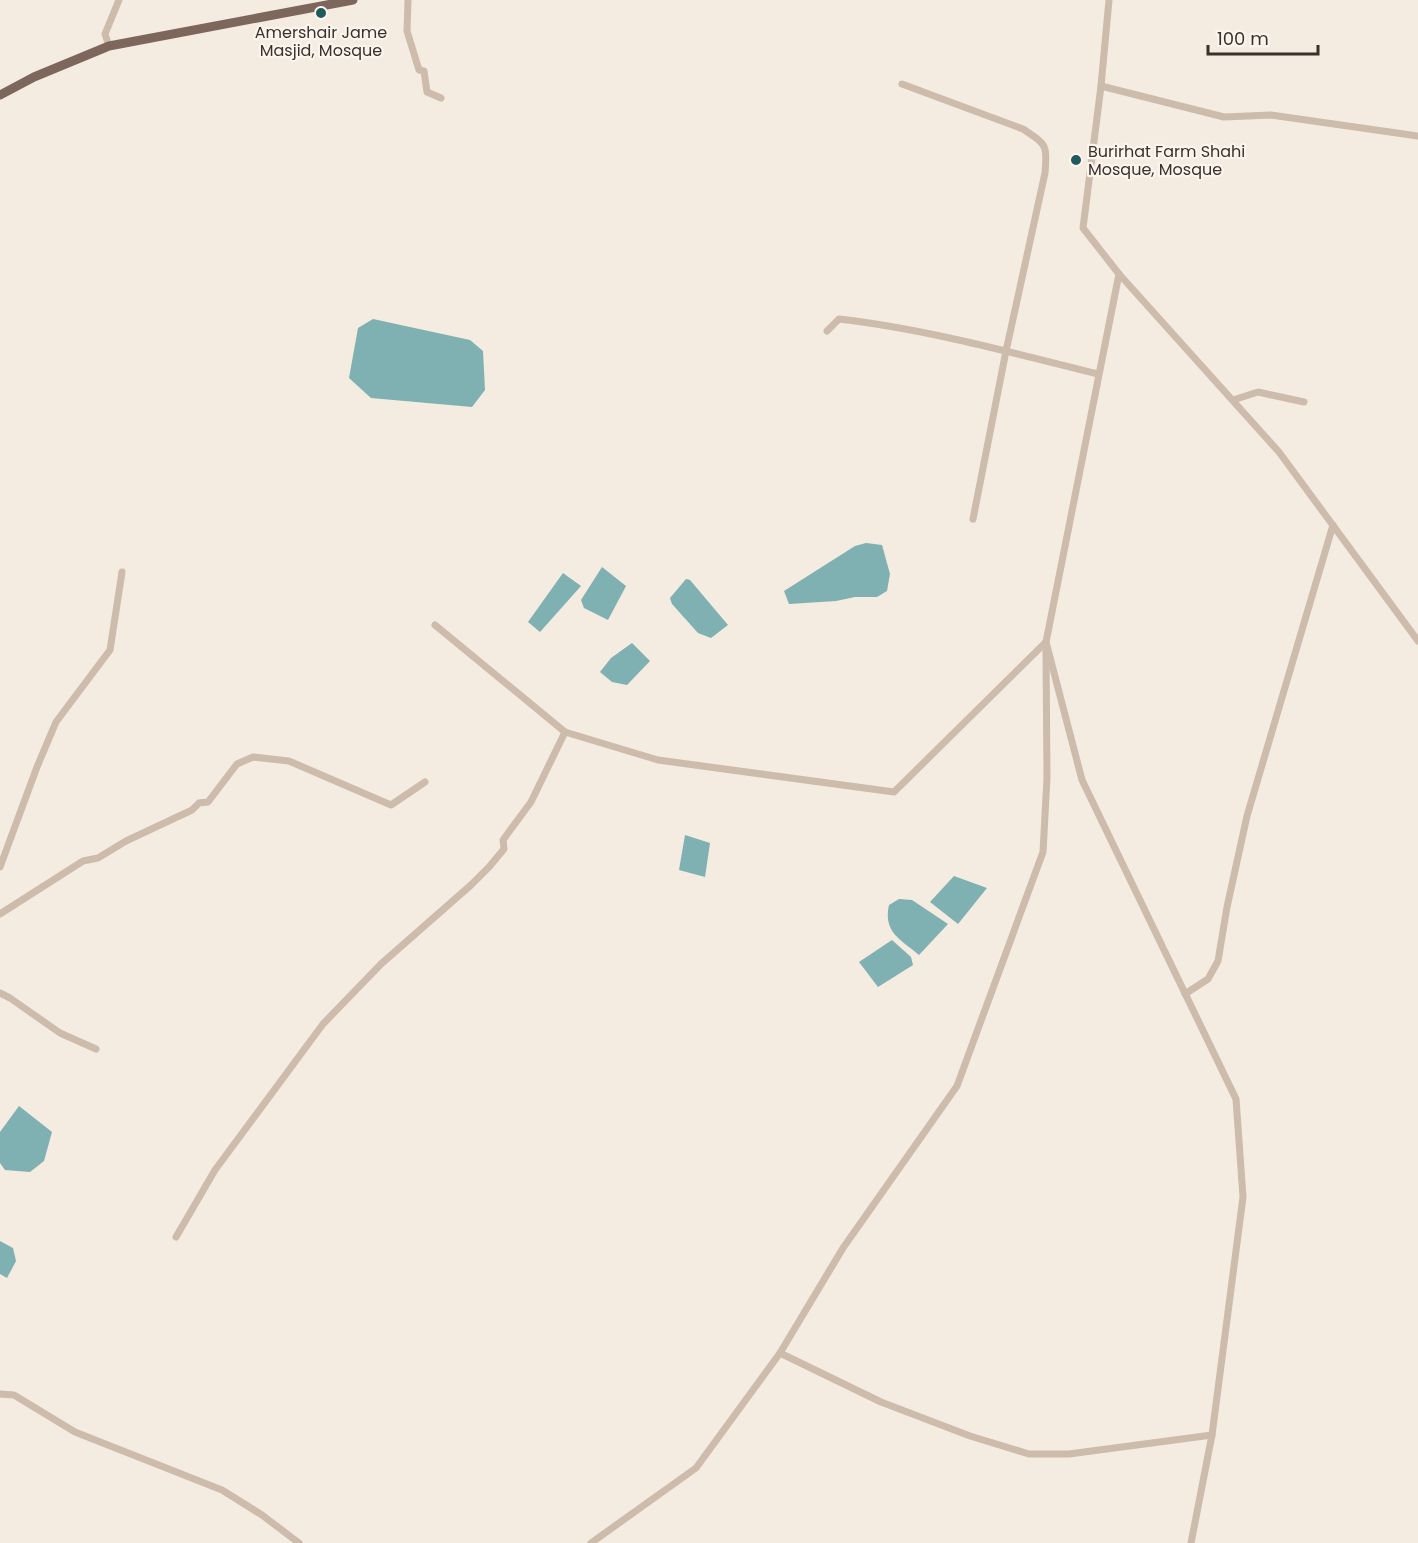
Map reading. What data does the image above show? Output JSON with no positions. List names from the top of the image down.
{
  "places": ["Amershair Jame Masjid, Mosque", "Burirhat Farm Shahi Mosque, Mosque"],
  "scale_bar": "100 m"
}
